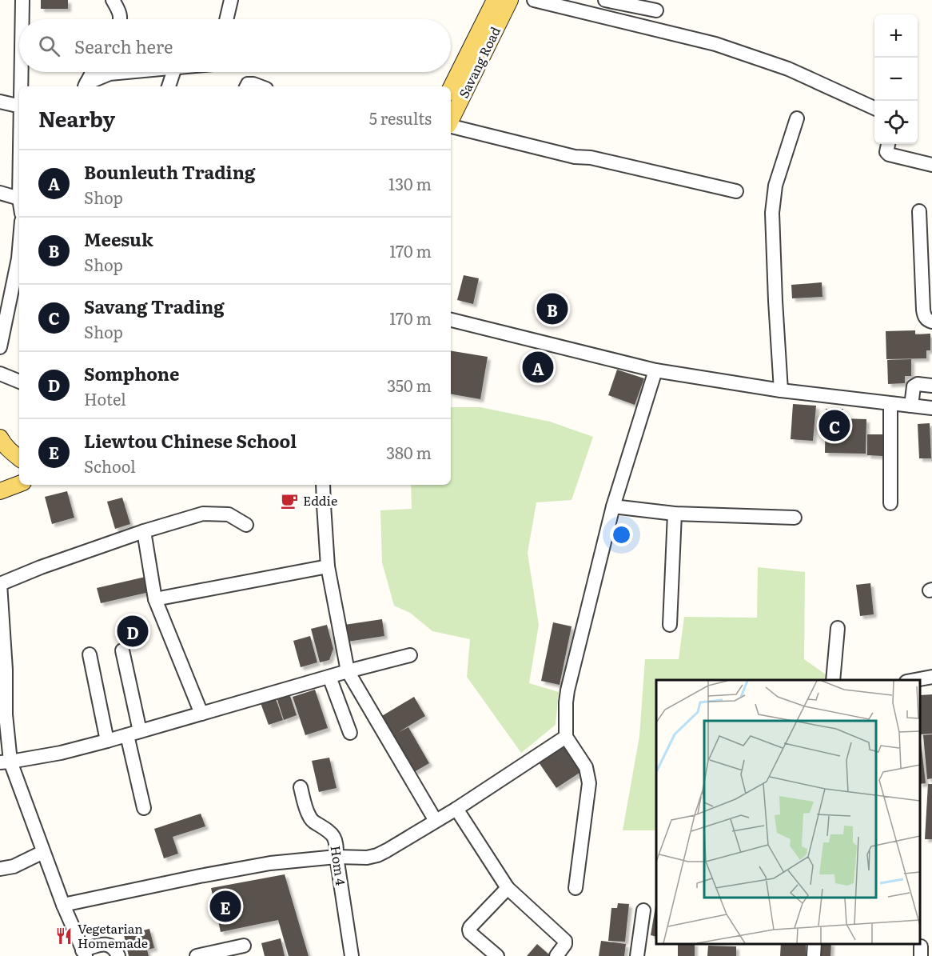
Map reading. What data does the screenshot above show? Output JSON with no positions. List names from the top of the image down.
{
  "streets": {
    "main road": ["Savang Road"],
    "street": ["Hom 4"]
  },
  "places": {
    "cafe": ["Eddie"],
    "restaurant": ["Vegetarian Homemade"]
  },
  "page": {
    "map_buttons": ["+", "−"],
    "search": "Search here",
    "heading": ["Nearby", "5 results"],
    "list": [
      {
        "mark": "A",
        "name": "Bounleuth Trading",
        "note": "Shop",
        "value": "130 m"
      },
      {
        "mark": "B",
        "name": "Meesuk",
        "note": "Shop",
        "value": "170 m"
      },
      {
        "mark": "C",
        "name": "Savang Trading",
        "note": "Shop",
        "value": "170 m"
      },
      {
        "mark": "D",
        "name": "Somphone",
        "note": "Hotel",
        "value": "350 m"
      },
      {
        "mark": "E",
        "name": "Liewtou Chinese School",
        "note": "School",
        "value": "380 m"
      }
    ],
    "pins": [
      "B",
      "A",
      "C",
      "D",
      "E"
    ]
  }
}
